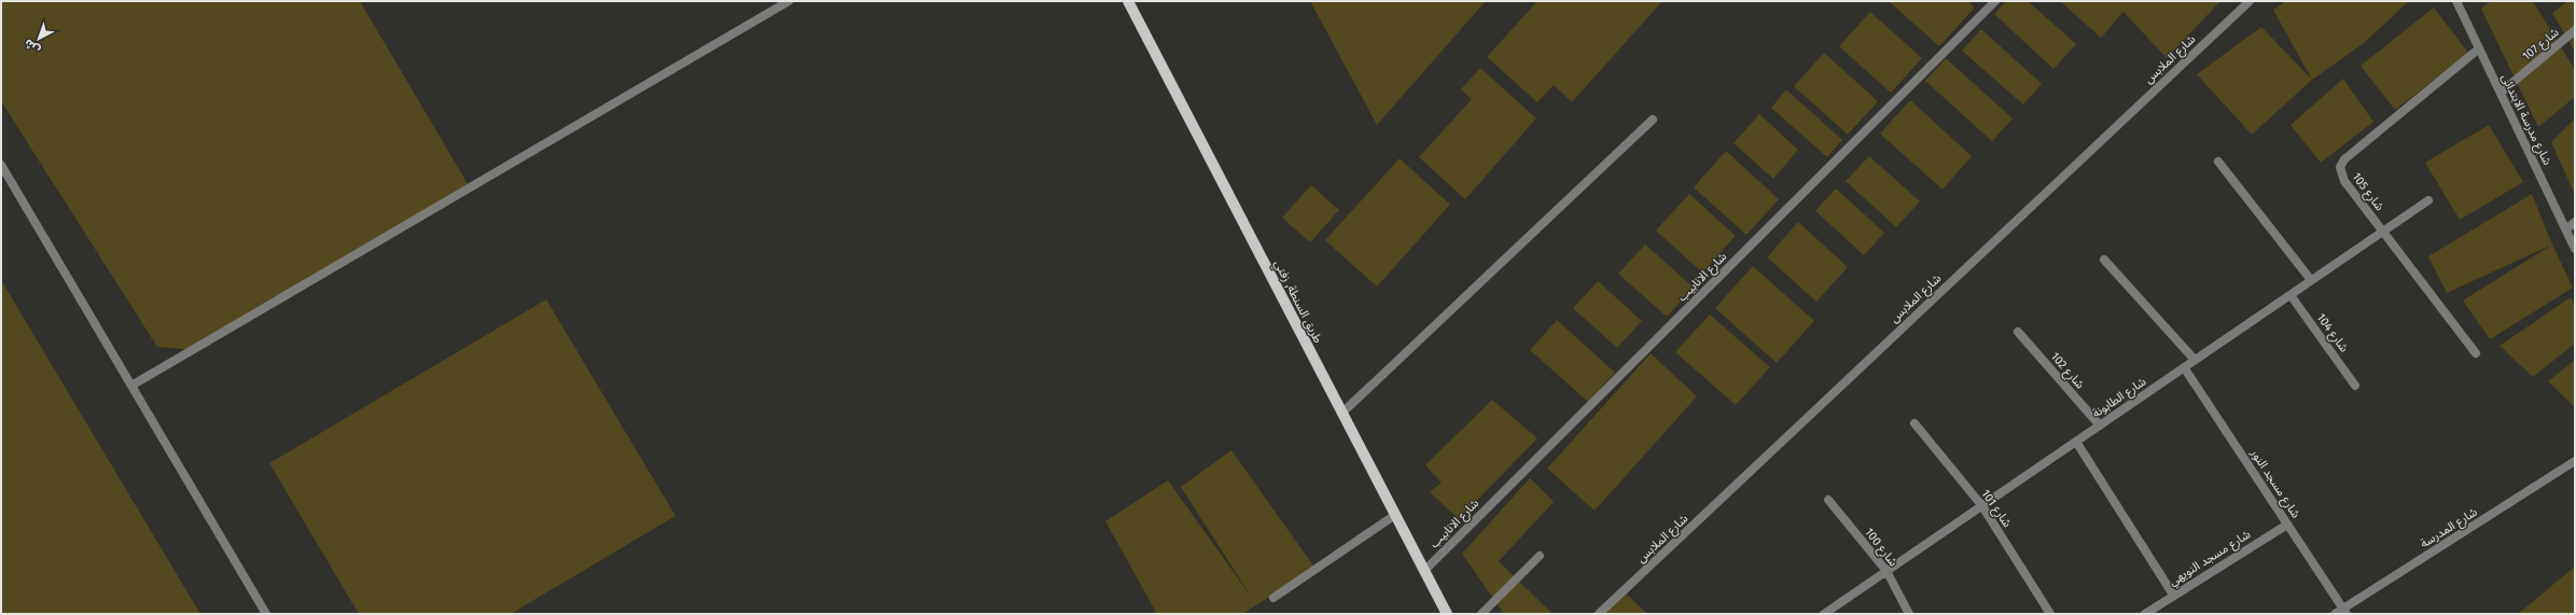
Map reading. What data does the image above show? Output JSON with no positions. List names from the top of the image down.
{
  "streets": {
    "main road": ["طريق السنطة, زفتي"],
    "street": [
      "شارع 107",
      "شارع الملابس",
      "شارع مدرسة الابتدائى",
      "شارع 105",
      "شارع الانابيب",
      "شارع 104",
      "شارع 102",
      "شارع الطابونة",
      "شارع مسجد النور",
      "شارع 101",
      "شارع المدرسة",
      "شارع 100",
      "شارع مسجد النويهي"
    ]
  },
  "crossings": [
    ["شارع 107", "شارع مدرسة الابتدائى"],
    ["شارع مدرسة الابتدائى", "شارع 105"],
    ["شارع 105", "شارع الطابونة"],
    ["شارع الانابيب", "طريق السنطة, زفتي"],
    ["شارع 104", "شارع الطابونة"],
    ["شارع 102", "شارع الطابونة"],
    ["شارع الطابونة", "شارع مسجد النور"],
    ["شارع الطابونة", "شارع 101"],
    ["شارع الطابونة", "شارع 100"],
    ["شارع مسجد النور", "شارع المدرسة"],
    ["شارع مسجد النور", "شارع مسجد النويهي"]
  ],
  "north": "bottom left"
}
